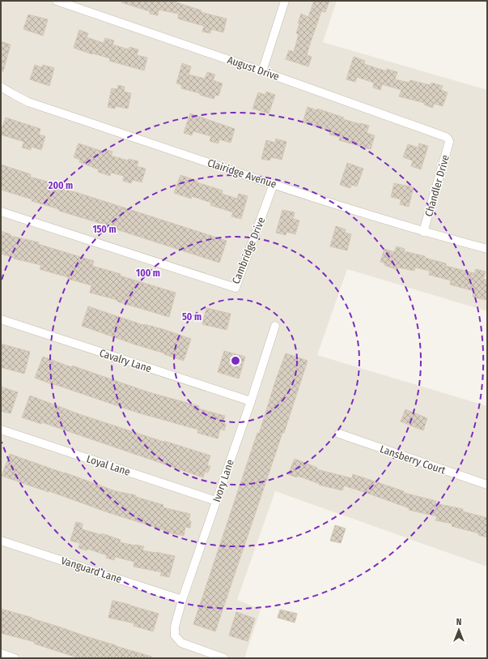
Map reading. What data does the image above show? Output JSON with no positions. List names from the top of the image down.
{
  "streets": {
    "street": [
      "August Drive",
      "Clairidge Avenue",
      "Chandler Drive",
      "Cambridge Drive",
      "Cavalry Lane",
      "Lansberry Court",
      "Loyal Lane",
      "Ivory Lane",
      "Vanguard Lane"
    ]
  },
  "crossings": [
    ["August Drive", "Chandler Drive"],
    ["Clairidge Avenue", "Chandler Drive"],
    ["Clairidge Avenue", "Cambridge Drive"],
    ["Cavalry Lane", "Ivory Lane"],
    ["Loyal Lane", "Ivory Lane"],
    ["Ivory Lane", "Vanguard Lane"]
  ],
  "north": "top",
  "rings": [
    "200 m",
    "150 m",
    "100 m",
    "50 m"
  ]
}
